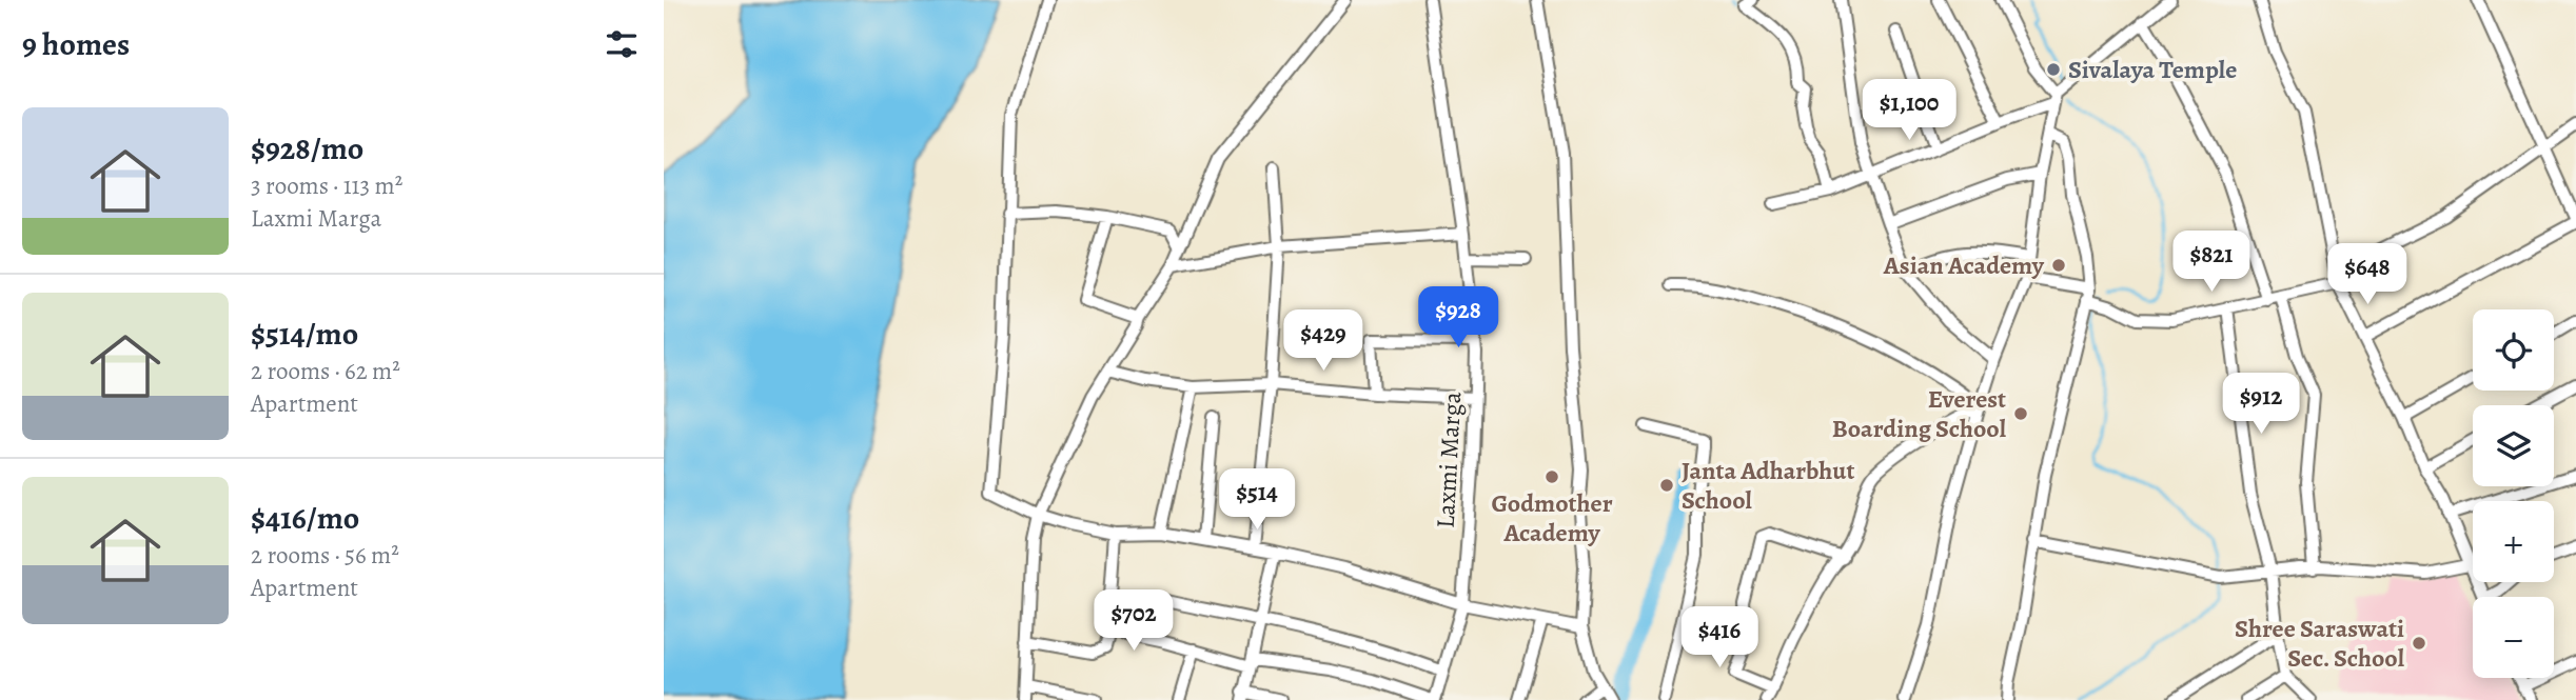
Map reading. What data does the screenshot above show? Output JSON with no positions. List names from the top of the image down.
{
  "streets": {
    "street": ["Laxmi Marga"]
  },
  "places": [
    "Sivalaya Temple",
    "Asian Academy",
    "Everest Boarding School",
    "Godmother Academy",
    "Janta Adharbhut School",
    "Shree Saraswati Sec. School"
  ],
  "page": {
    "heading": "9 homes",
    "price": [
      "$1,100",
      "$821",
      "$648",
      "$928",
      "$429",
      "$912",
      "$514",
      "$702",
      "$416"
    ],
    "list": [
      {
        "name": "$928/mo",
        "note": "3 rooms · 113 m² · Laxmi Marga"
      },
      {
        "name": "$514/mo",
        "note": "2 rooms · 62 m² · Apartment"
      },
      {
        "name": "$416/mo",
        "note": "2 rooms · 56 m² · Apartment"
      }
    ],
    "map_buttons": ["+", "−"]
  }
}
